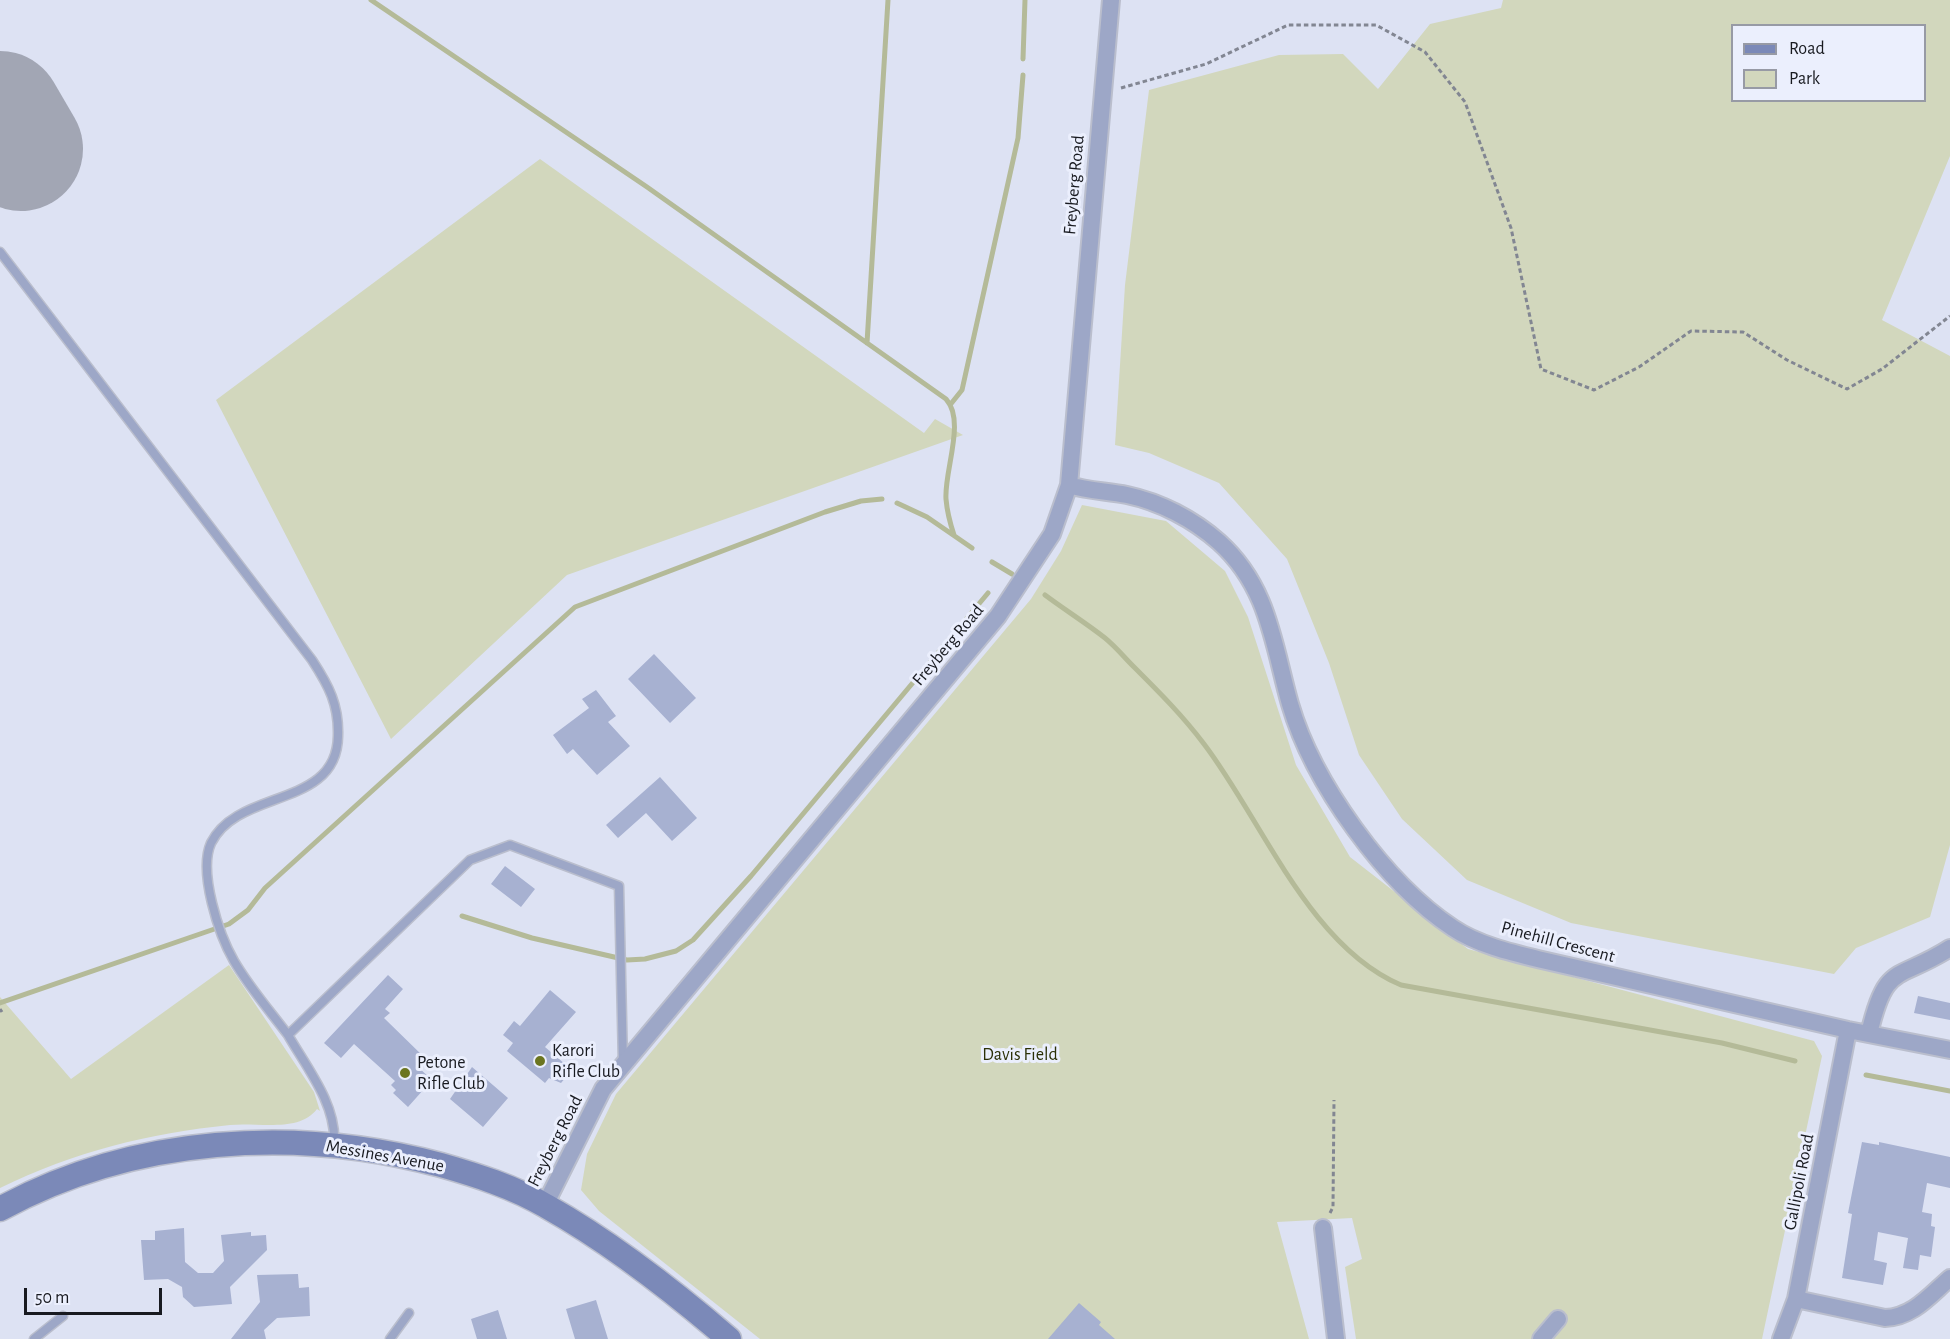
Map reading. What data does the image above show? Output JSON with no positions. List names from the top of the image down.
{
  "streets": {
    "street": [
      "Freyberg Road",
      "Pinehill Crescent",
      "Messines Avenue",
      "Gallipoli Road"
    ]
  },
  "crossings": [
    ["Freyberg Road", "Pinehill Crescent"],
    ["Freyberg Road", "Messines Avenue"],
    ["Pinehill Crescent", "Gallipoli Road"]
  ],
  "parks": ["Davis Field"],
  "places": ["Karori Rifle Club", "Petone Rifle Club"],
  "legend": ["Road", "Park"],
  "scale_bar": "50 m"
}
